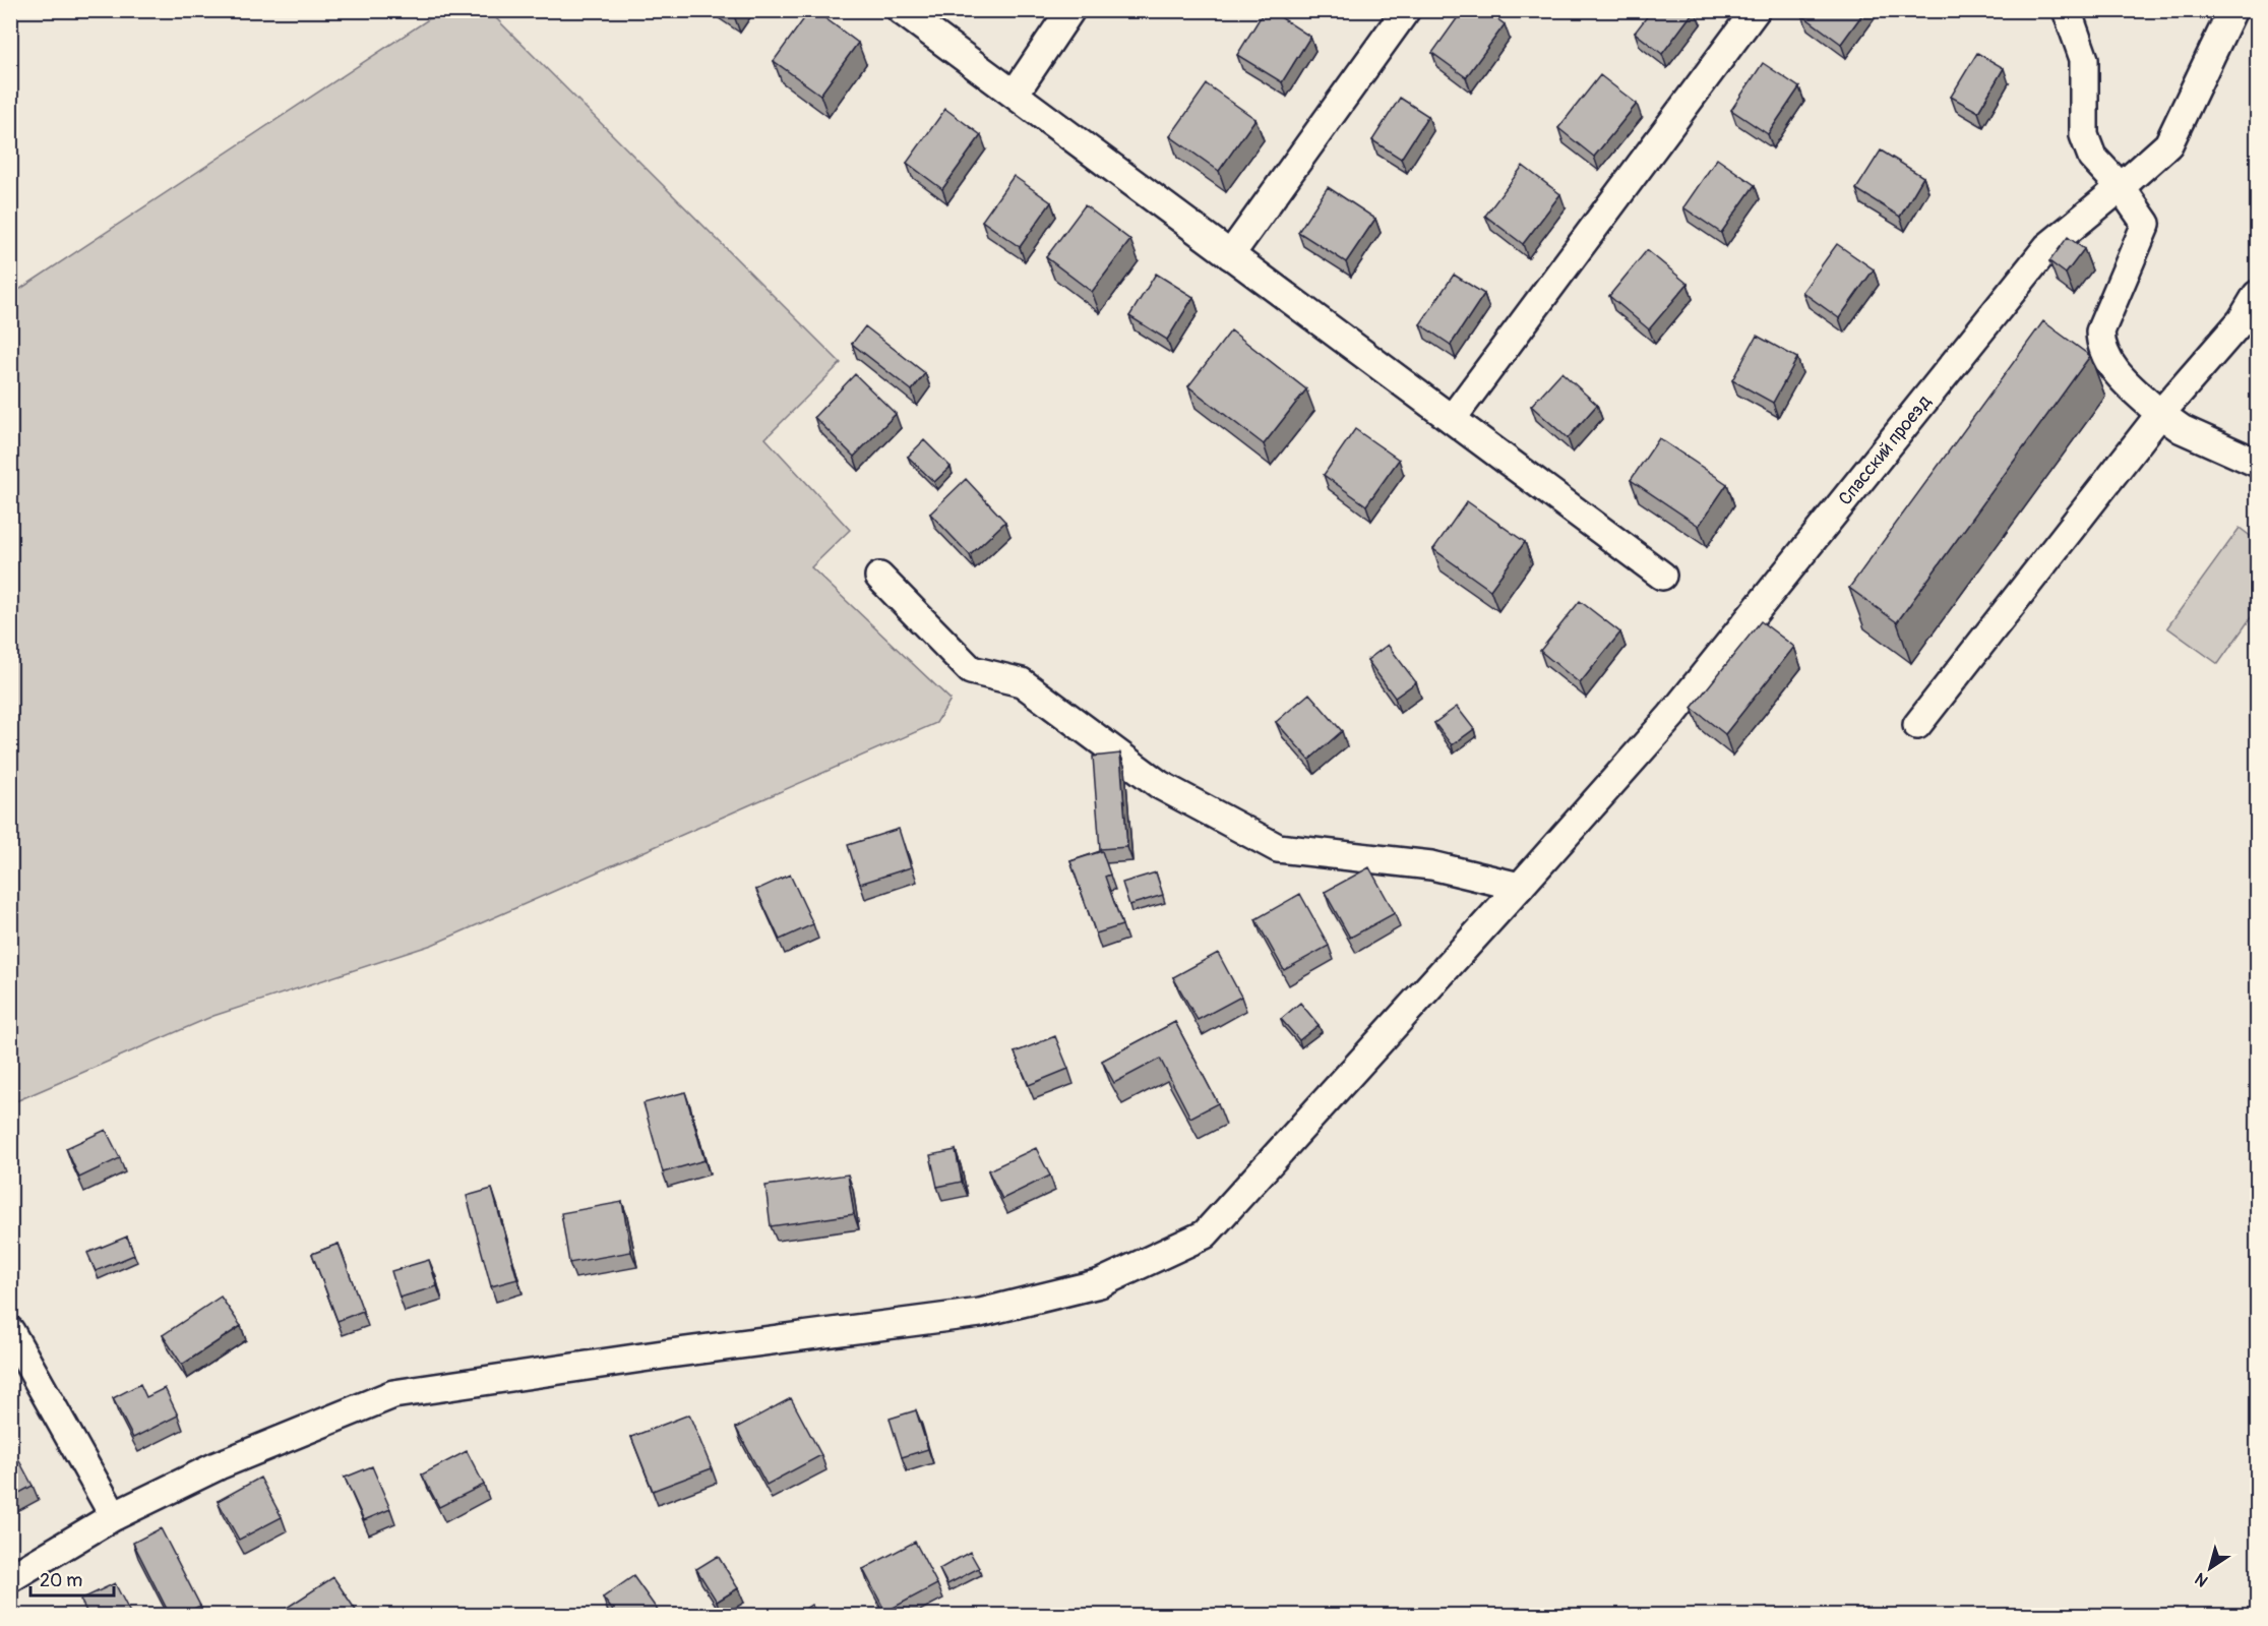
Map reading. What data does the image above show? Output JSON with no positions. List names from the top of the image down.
{
  "streets": {
    "street": ["Спасский проезд"]
  },
  "scale_bar": "20 m",
  "north": "bottom left"
}
